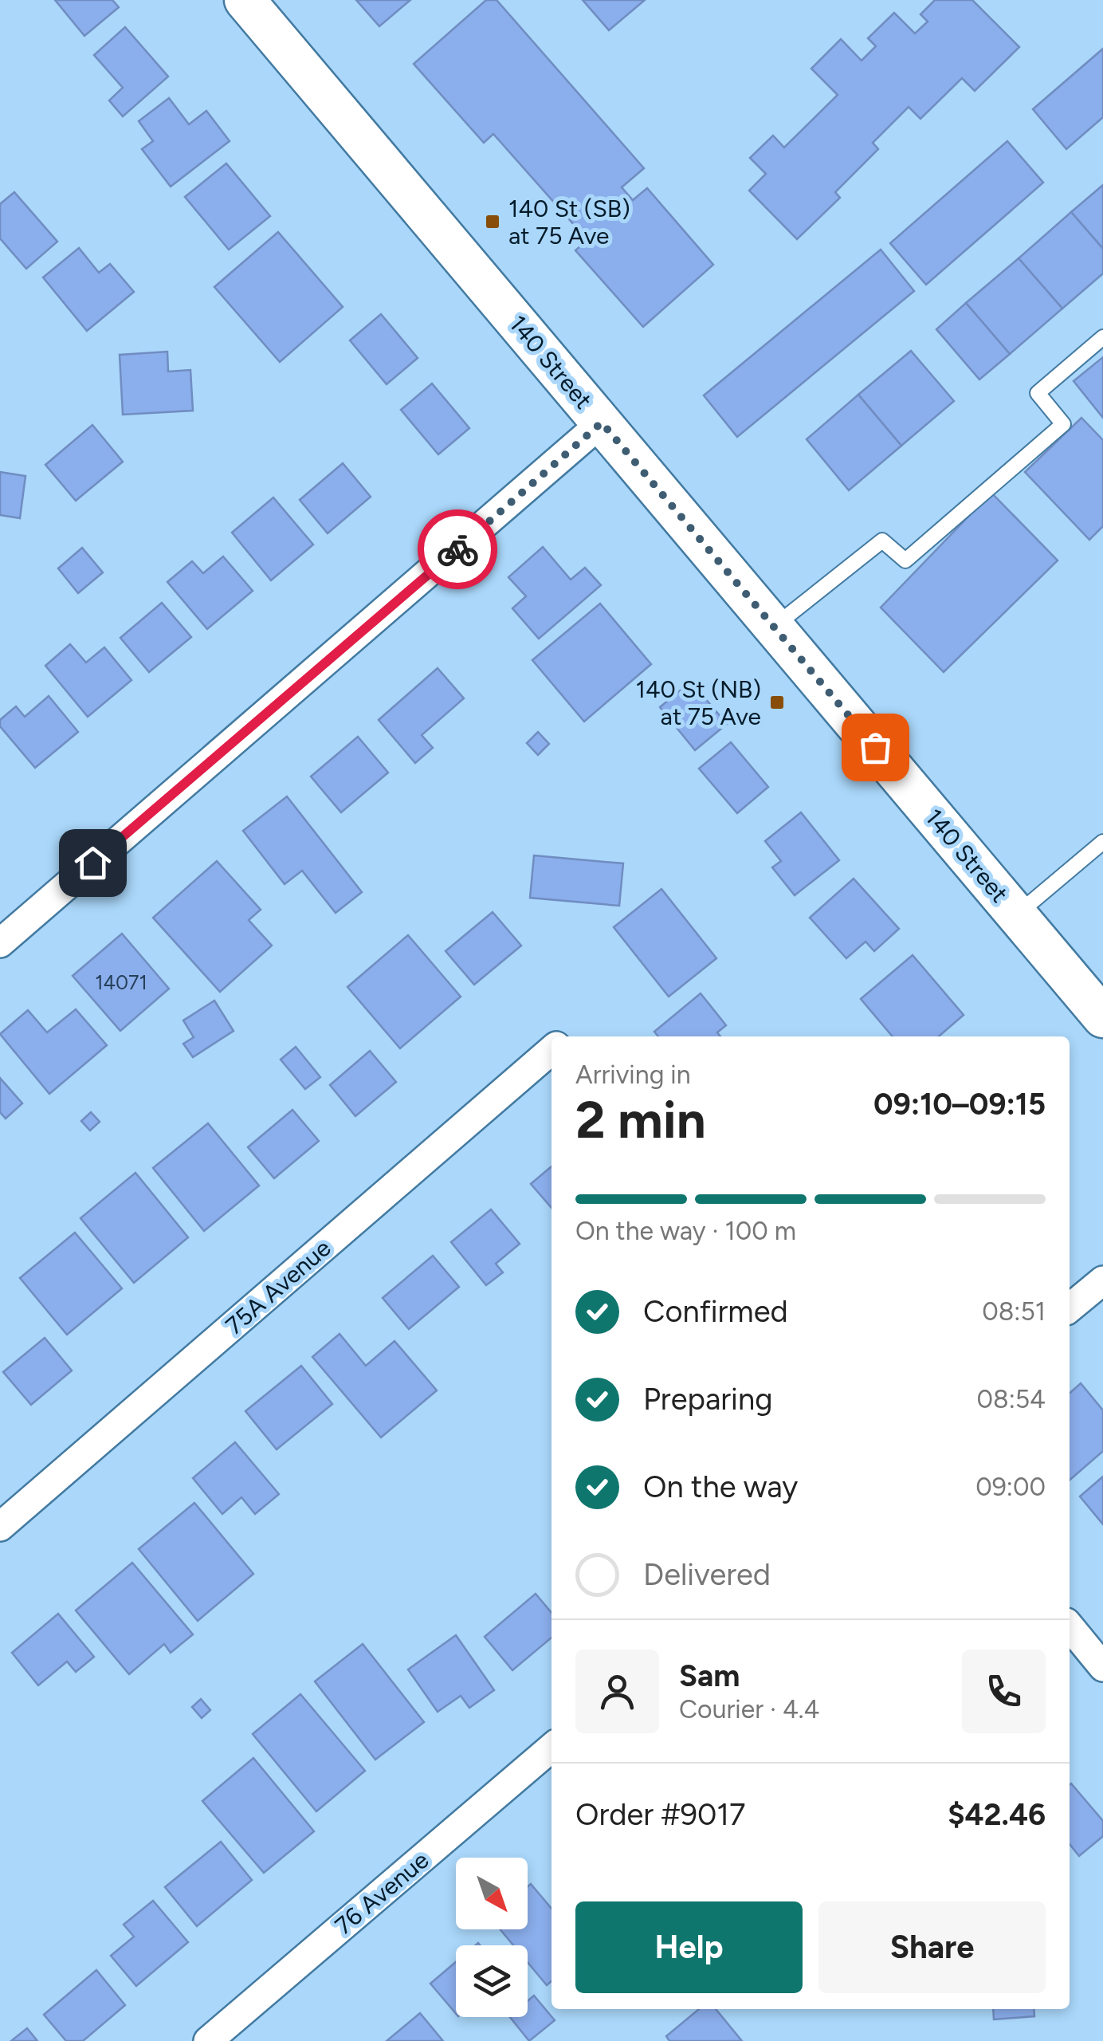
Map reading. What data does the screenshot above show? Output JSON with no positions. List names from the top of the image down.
{
  "streets": {
    "main road": ["140 Street"],
    "street": ["75A Avenue", "76 Avenue"]
  },
  "places": {
    "transit": ["140 St (SB) at 75 Ave", "140 St (NB) at 75 Ave"]
  },
  "house_numbers": ["14071"],
  "north": "bottom right",
  "page": {
    "heading": ["2 min", "Arriving in", "09:10–09:15"],
    "panel": [
      "Sam",
      "Courier · 4.4",
      "Order #9017",
      "$42.46"
    ],
    "bar": "On the way · 100 m",
    "list": [
      ["Confirmed", "08:51"],
      ["Preparing", "08:54"],
      ["On the way", "09:00"],
      "Delivered"
    ],
    "buttons": ["Help", "Share"]
  }
}
